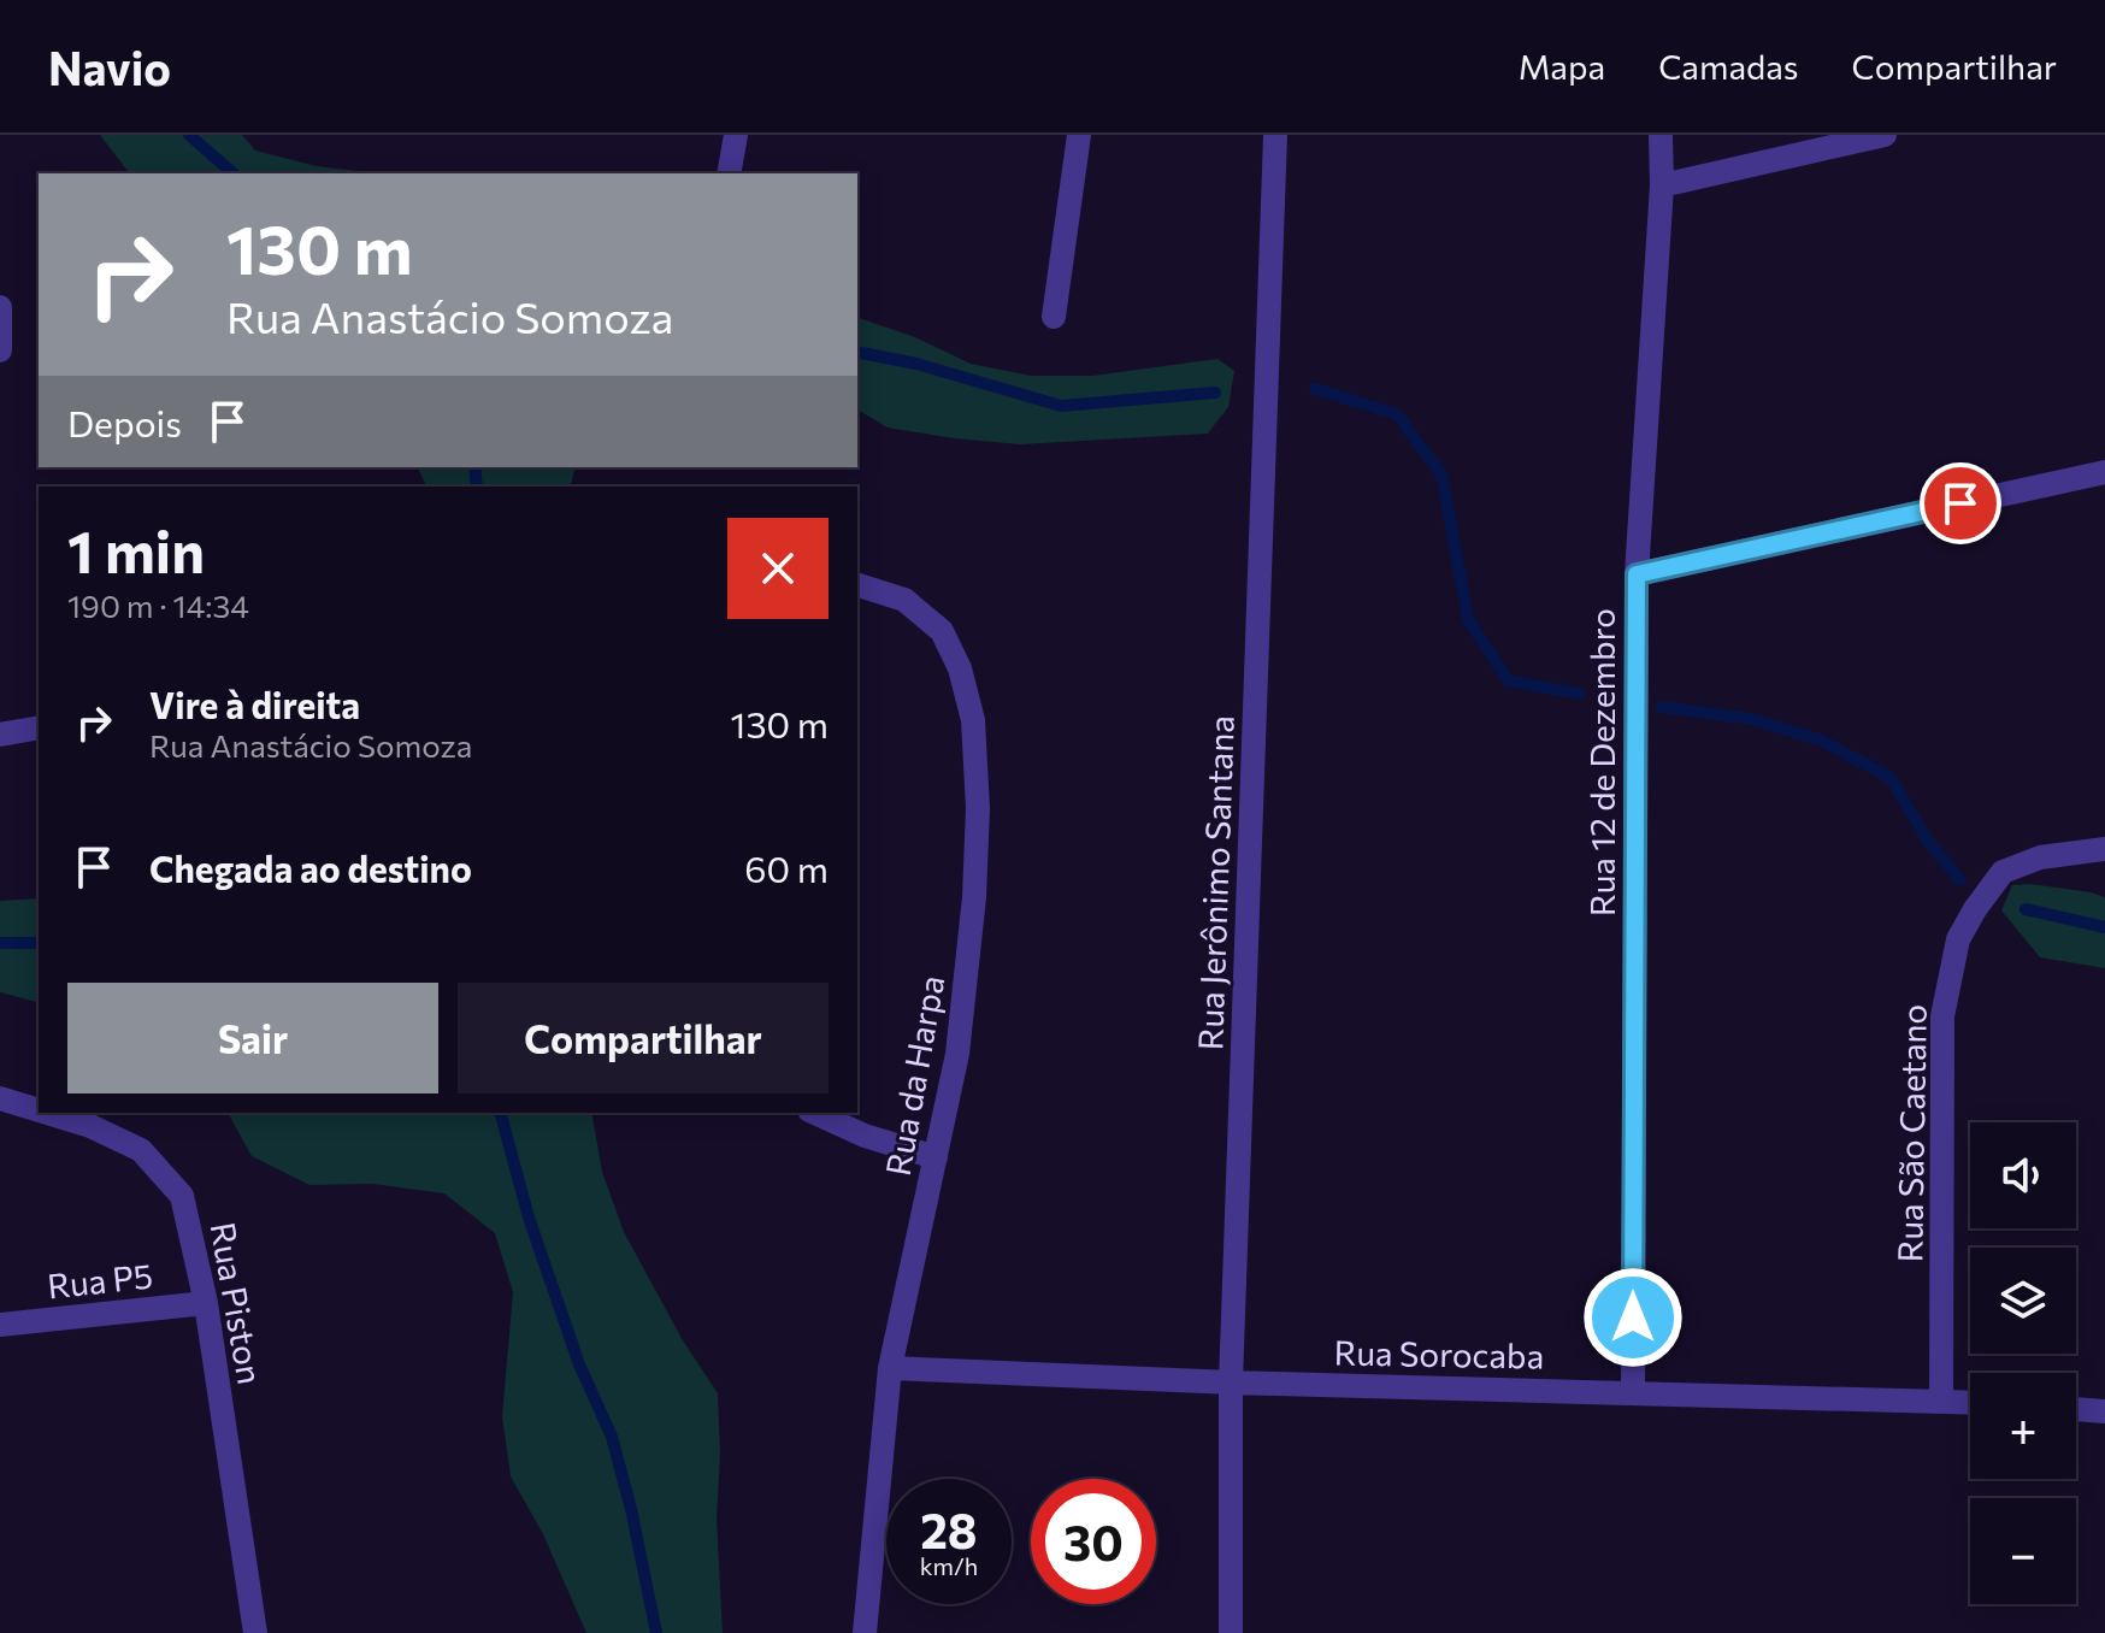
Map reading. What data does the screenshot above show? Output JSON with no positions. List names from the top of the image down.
{
  "streets": {
    "street": [
      "Rua 12 de Dezembro",
      "Rua Jerônimo Santana",
      "Rua da Harpa",
      "Rua São Caetano",
      "Rua P5",
      "Rua Piston",
      "Rua Sorocaba"
    ]
  },
  "crossings": [
    ["Rua 12 de Dezembro", "Rua Sorocaba"],
    ["Rua Jerônimo Santana", "Rua Sorocaba"],
    ["Rua da Harpa", "Rua Sorocaba"],
    ["Rua São Caetano", "Rua Sorocaba"],
    ["Rua P5", "Rua Piston"]
  ],
  "page": {
    "header": "Navio",
    "nav": ["Mapa", "Camadas", "Compartilhar"],
    "turn": ["130 m", "Rua Anastácio Somoza"],
    "then": "Depois",
    "heading": ["1 min", "190 m · 14:34"],
    "list": [
      {
        "name": "Vire à direita",
        "note": "Rua Anastácio Somoza",
        "value": "130 m"
      },
      {
        "name": "Chegada ao destino",
        "value": "60 m"
      }
    ],
    "buttons": ["Sair", "Compartilhar"],
    "map_buttons": ["+", "−"],
    "speed": "28 km/h",
    "limit": "30"
  }
}
